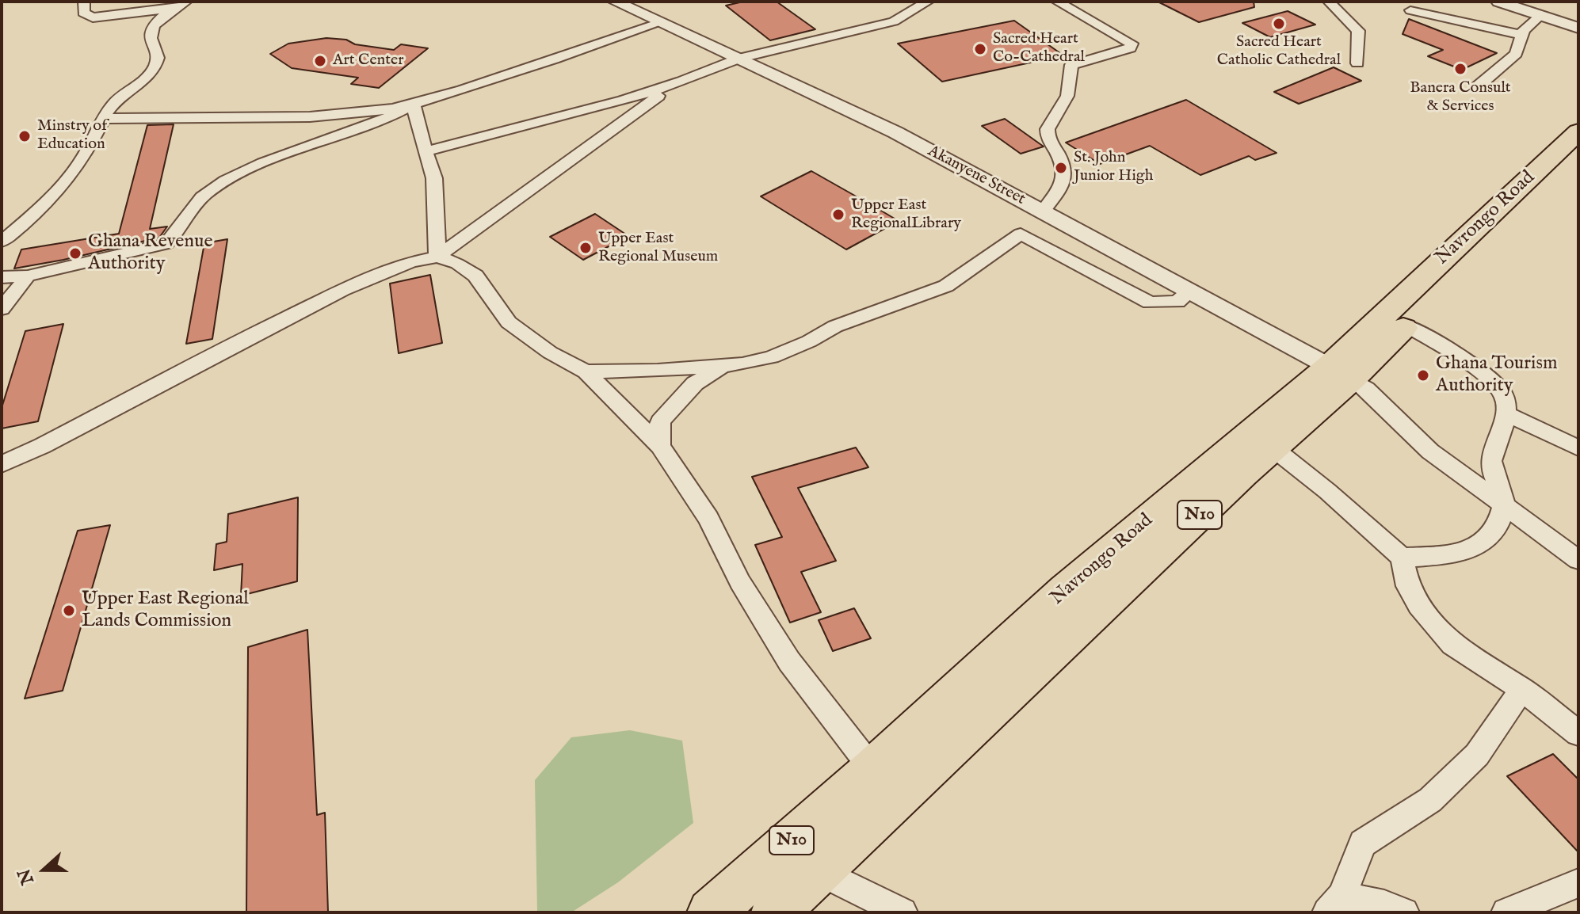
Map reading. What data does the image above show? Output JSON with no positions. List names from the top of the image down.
{
  "streets": {
    "highway": ["Navrongo Road", "N10"],
    "street": ["Akanyene Street"]
  },
  "crossings": [
    ["Akanyene Street", "Navrongo Road"]
  ],
  "places": [
    "Sacred Heart Catholic Cathedral",
    "Sacred Heart Co-Cathedral",
    "Art Center",
    "Banera Consult & Services",
    "Minstry of Education",
    "St. John Junior High",
    "Upper East RegionalLibrary",
    "Upper East Regional Museum",
    "Ghana Revenue Authority",
    "Ghana Tourism Authority",
    "Upper East Regional Lands Commission"
  ],
  "north": "left"
}
